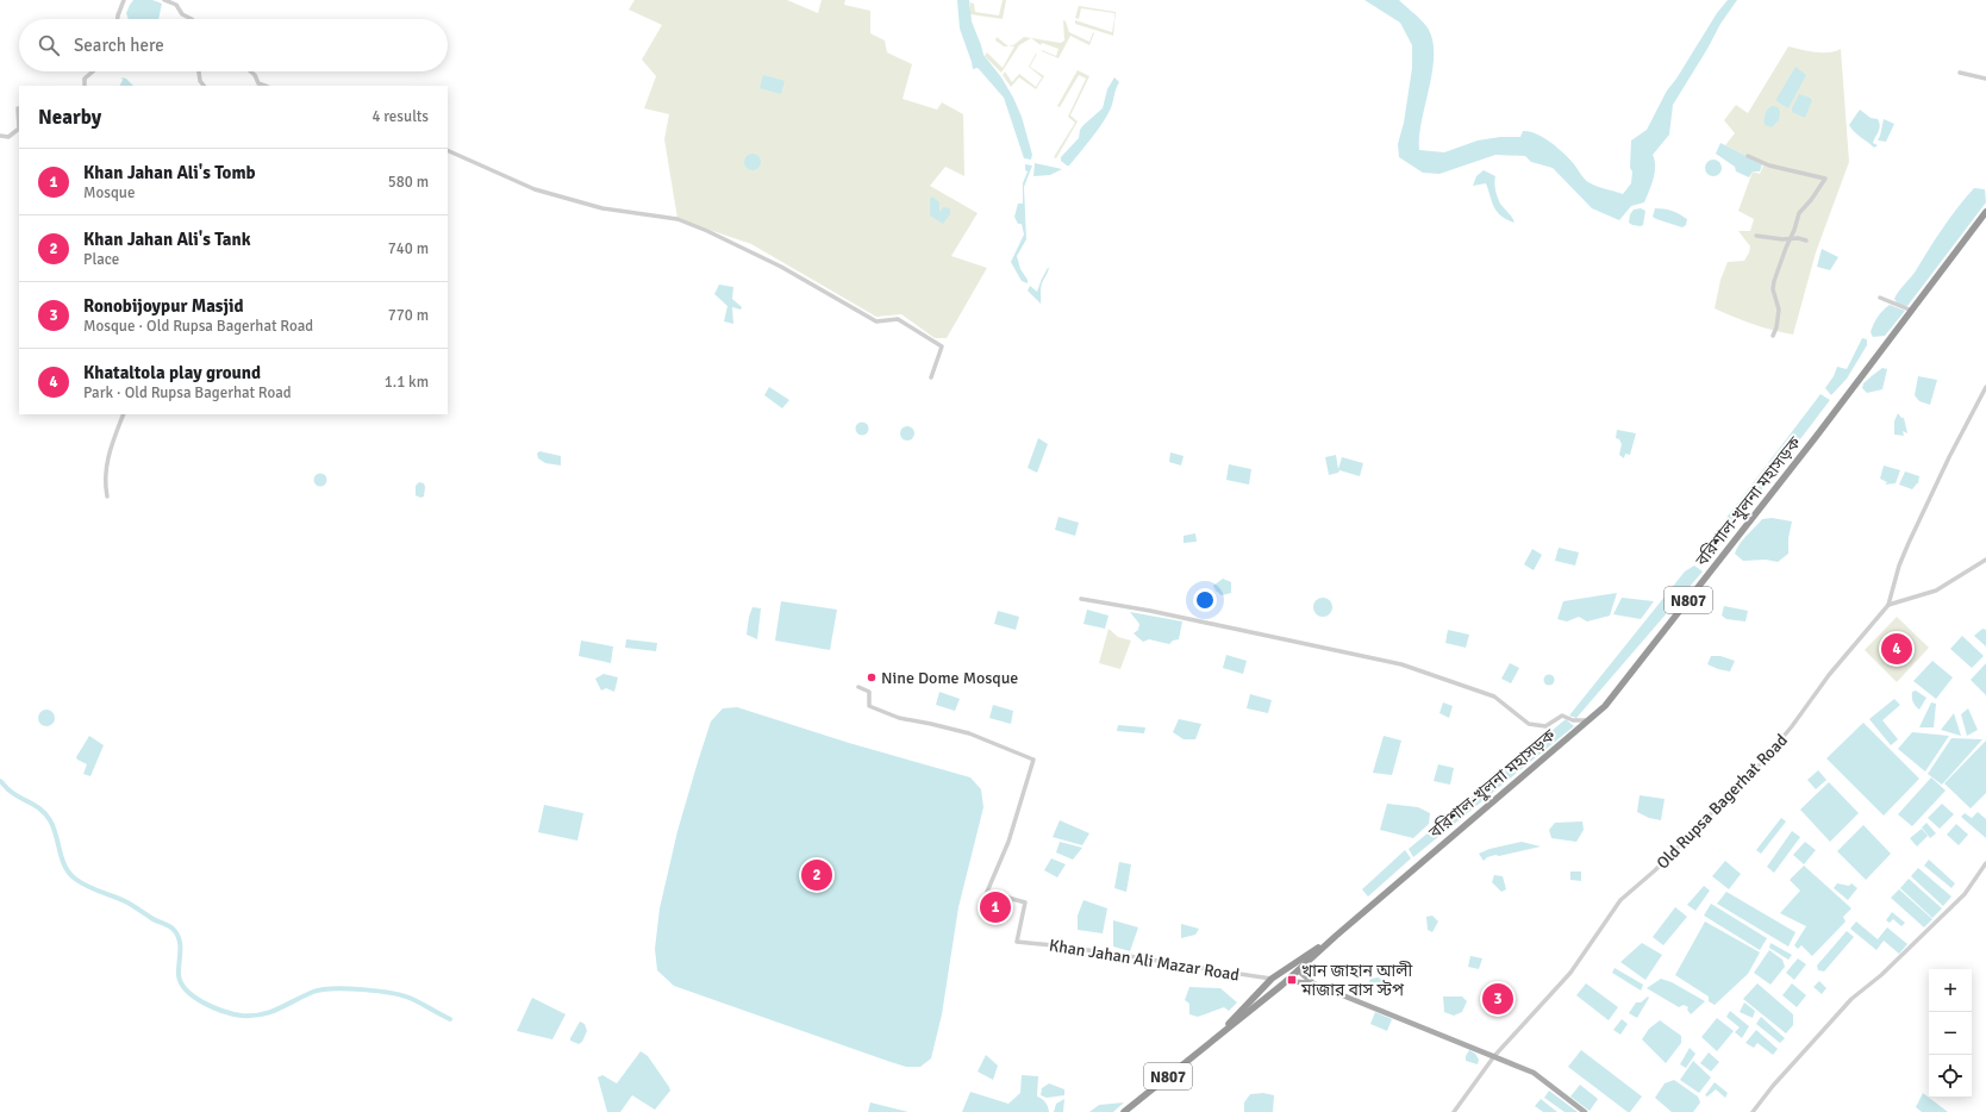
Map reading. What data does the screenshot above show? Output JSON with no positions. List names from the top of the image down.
{
  "streets": {
    "highway": ["বরিশাল-খুলনা মহাসড়ক", "N807"],
    "street": ["Old Rupsa Bagerhat Road", "Khan Jahan Ali Mazar Road"]
  },
  "crossings": [
    ["বরিশাল-খুলনা মহাসড়ক", "N807"],
    ["বরিশাল-খুলনা মহাসড়ক", "Khan Jahan Ali Mazar Road"]
  ],
  "places": {
    "other": ["Nine Dome Mosque"],
    "transit": ["খান জাহান আলী মাজার বাস স্টপ"]
  },
  "page": {
    "search": "Search here",
    "heading": ["Nearby", "4 results"],
    "list": [
      {
        "mark": "1",
        "name": "Khan Jahan Ali's Tomb",
        "note": "Mosque",
        "value": "580 m"
      },
      {
        "mark": "2",
        "name": "Khan Jahan Ali's Tank",
        "note": "Place",
        "value": "740 m"
      },
      {
        "mark": "3",
        "name": "Ronobijoypur Masjid",
        "note": "Mosque · Old Rupsa Bagerhat Road",
        "value": "770 m"
      },
      {
        "mark": "4",
        "name": "Khataltola play ground",
        "note": "Park · Old Rupsa Bagerhat Road",
        "value": "1.1 km"
      }
    ],
    "pins": [
      "4",
      "2",
      "1",
      "3"
    ],
    "map_buttons": ["+", "−"]
  }
}
